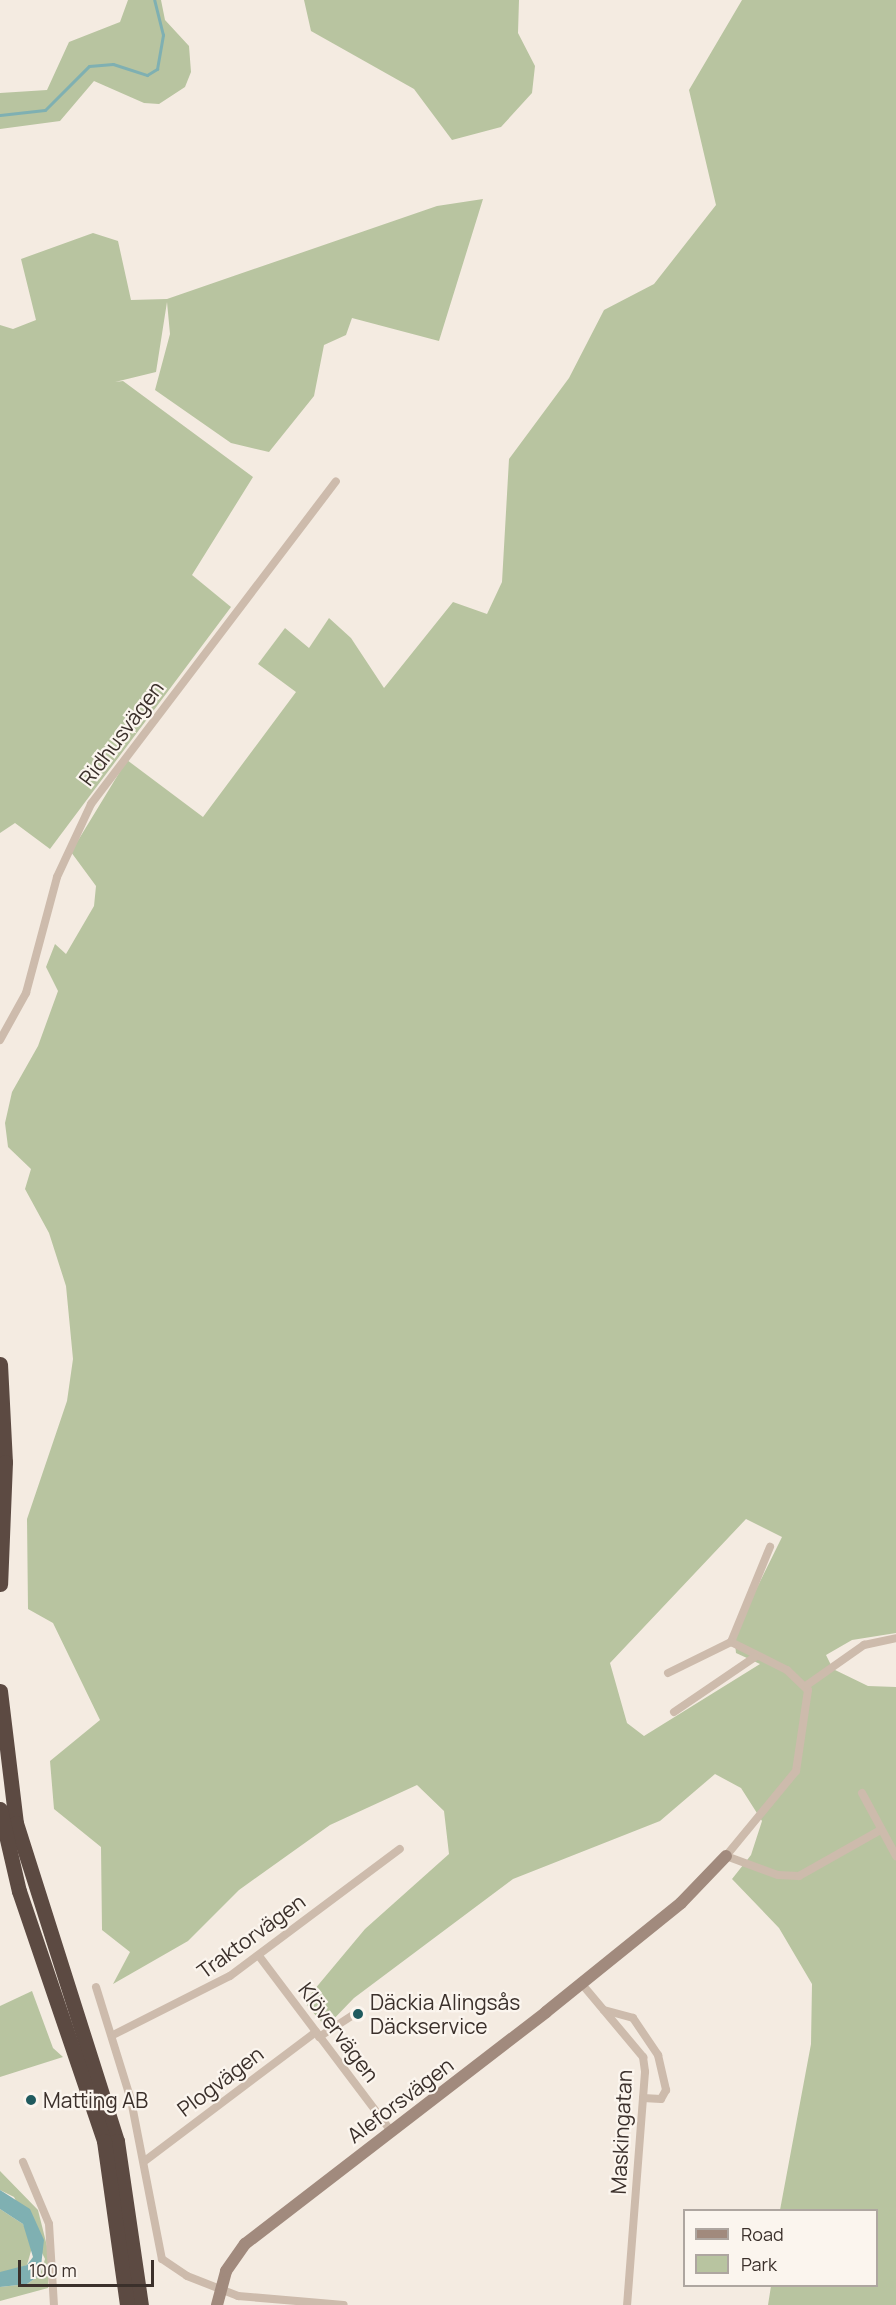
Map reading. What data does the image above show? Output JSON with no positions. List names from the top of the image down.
{
  "streets": {
    "street": [
      "Ridhusvägen",
      "Traktorvägen",
      "Klövervägen",
      "Plogvägen",
      "Aleforsvägen",
      "Maskingatan"
    ]
  },
  "crossings": [
    ["Traktorvägen", "Klövervägen"],
    ["Klövervägen", "Plogvägen"],
    ["Klövervägen", "Aleforsvägen"],
    ["Aleforsvägen", "Maskingatan"]
  ],
  "places": ["Däckia Alingsås Däckservice", "Matting AB"],
  "legend": ["Road", "Park"],
  "scale_bar": "100 m"
}
